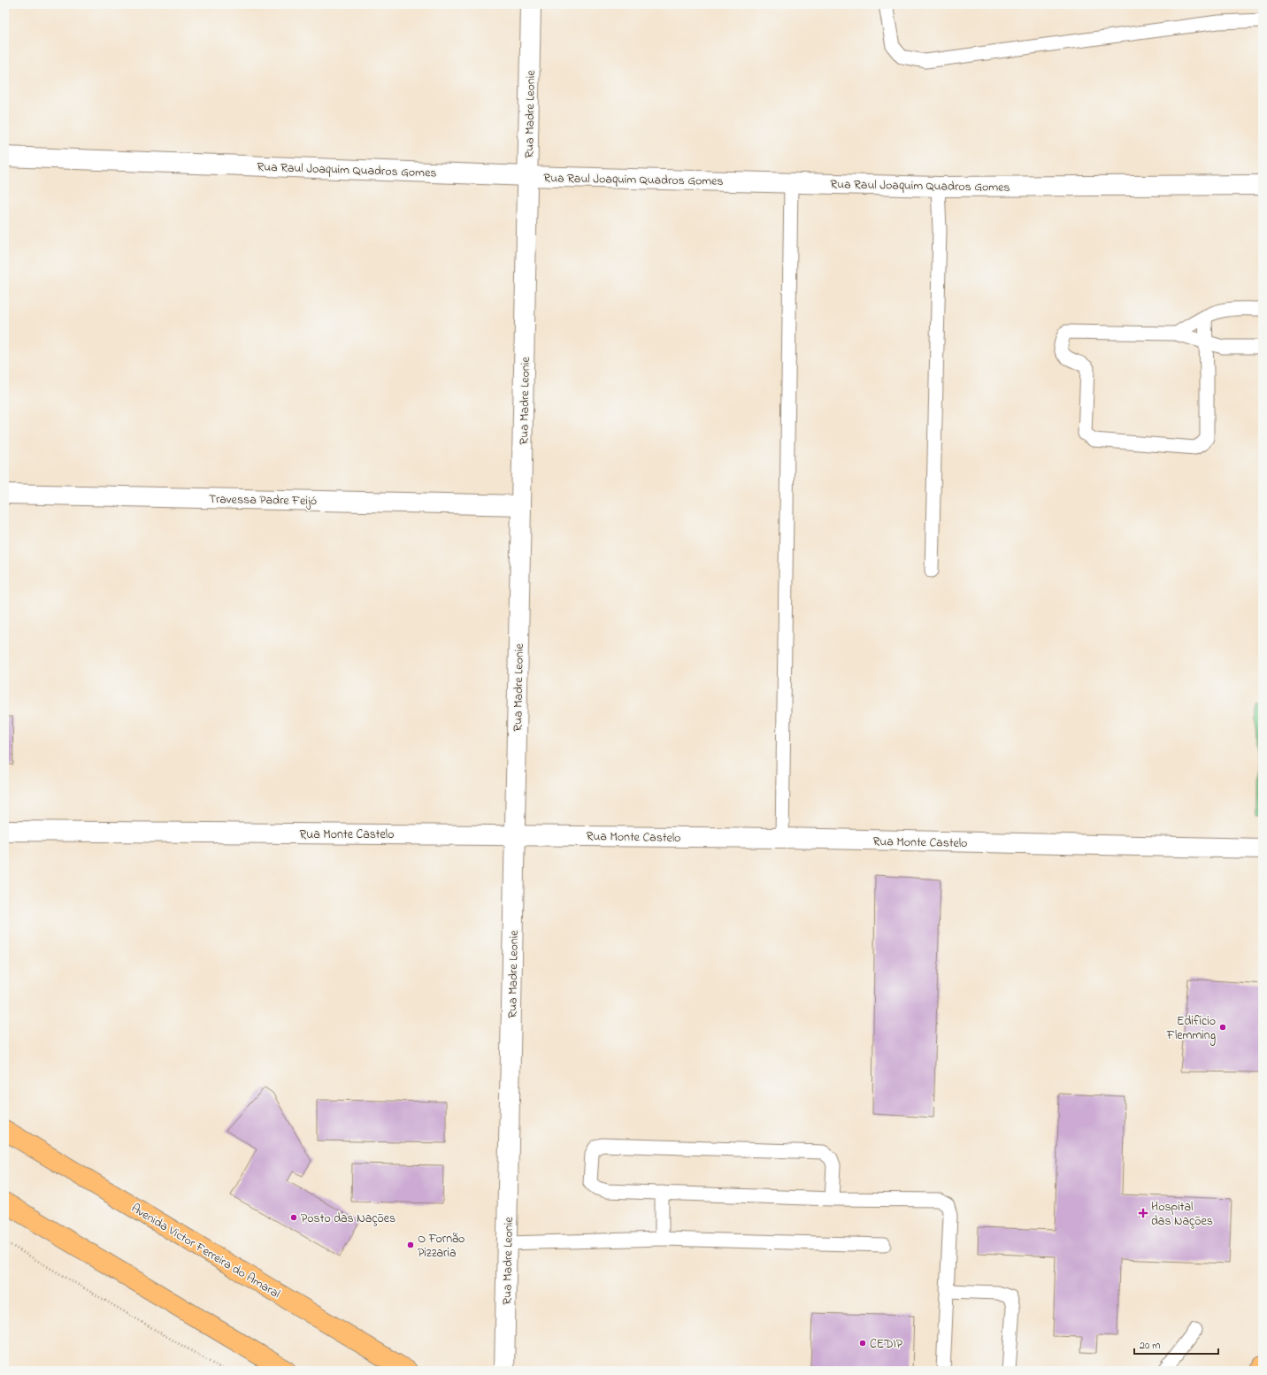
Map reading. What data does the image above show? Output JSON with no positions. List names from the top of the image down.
{
  "streets": {
    "highway": ["Avenida Victor Ferreira do Amaral"],
    "street": [
      "Rua Madre Leonie",
      "Rua Raul Joaquim Quadros Gomes",
      "Travessa Padre Feijó",
      "Rua Monte Castelo"
    ]
  },
  "crossings": [
    ["Rua Madre Leonie", "Rua Raul Joaquim Quadros Gomes"],
    ["Rua Madre Leonie", "Travessa Padre Feijó"],
    ["Rua Madre Leonie", "Rua Monte Castelo"]
  ],
  "places": {
    "other": [
      "Edifício Flemming",
      "Posto das Nações",
      "O Fornão Pizzaria",
      "CEDIP"
    ],
    "health": ["Hospital das Nações"]
  },
  "scale_bar": "20 m"
}
